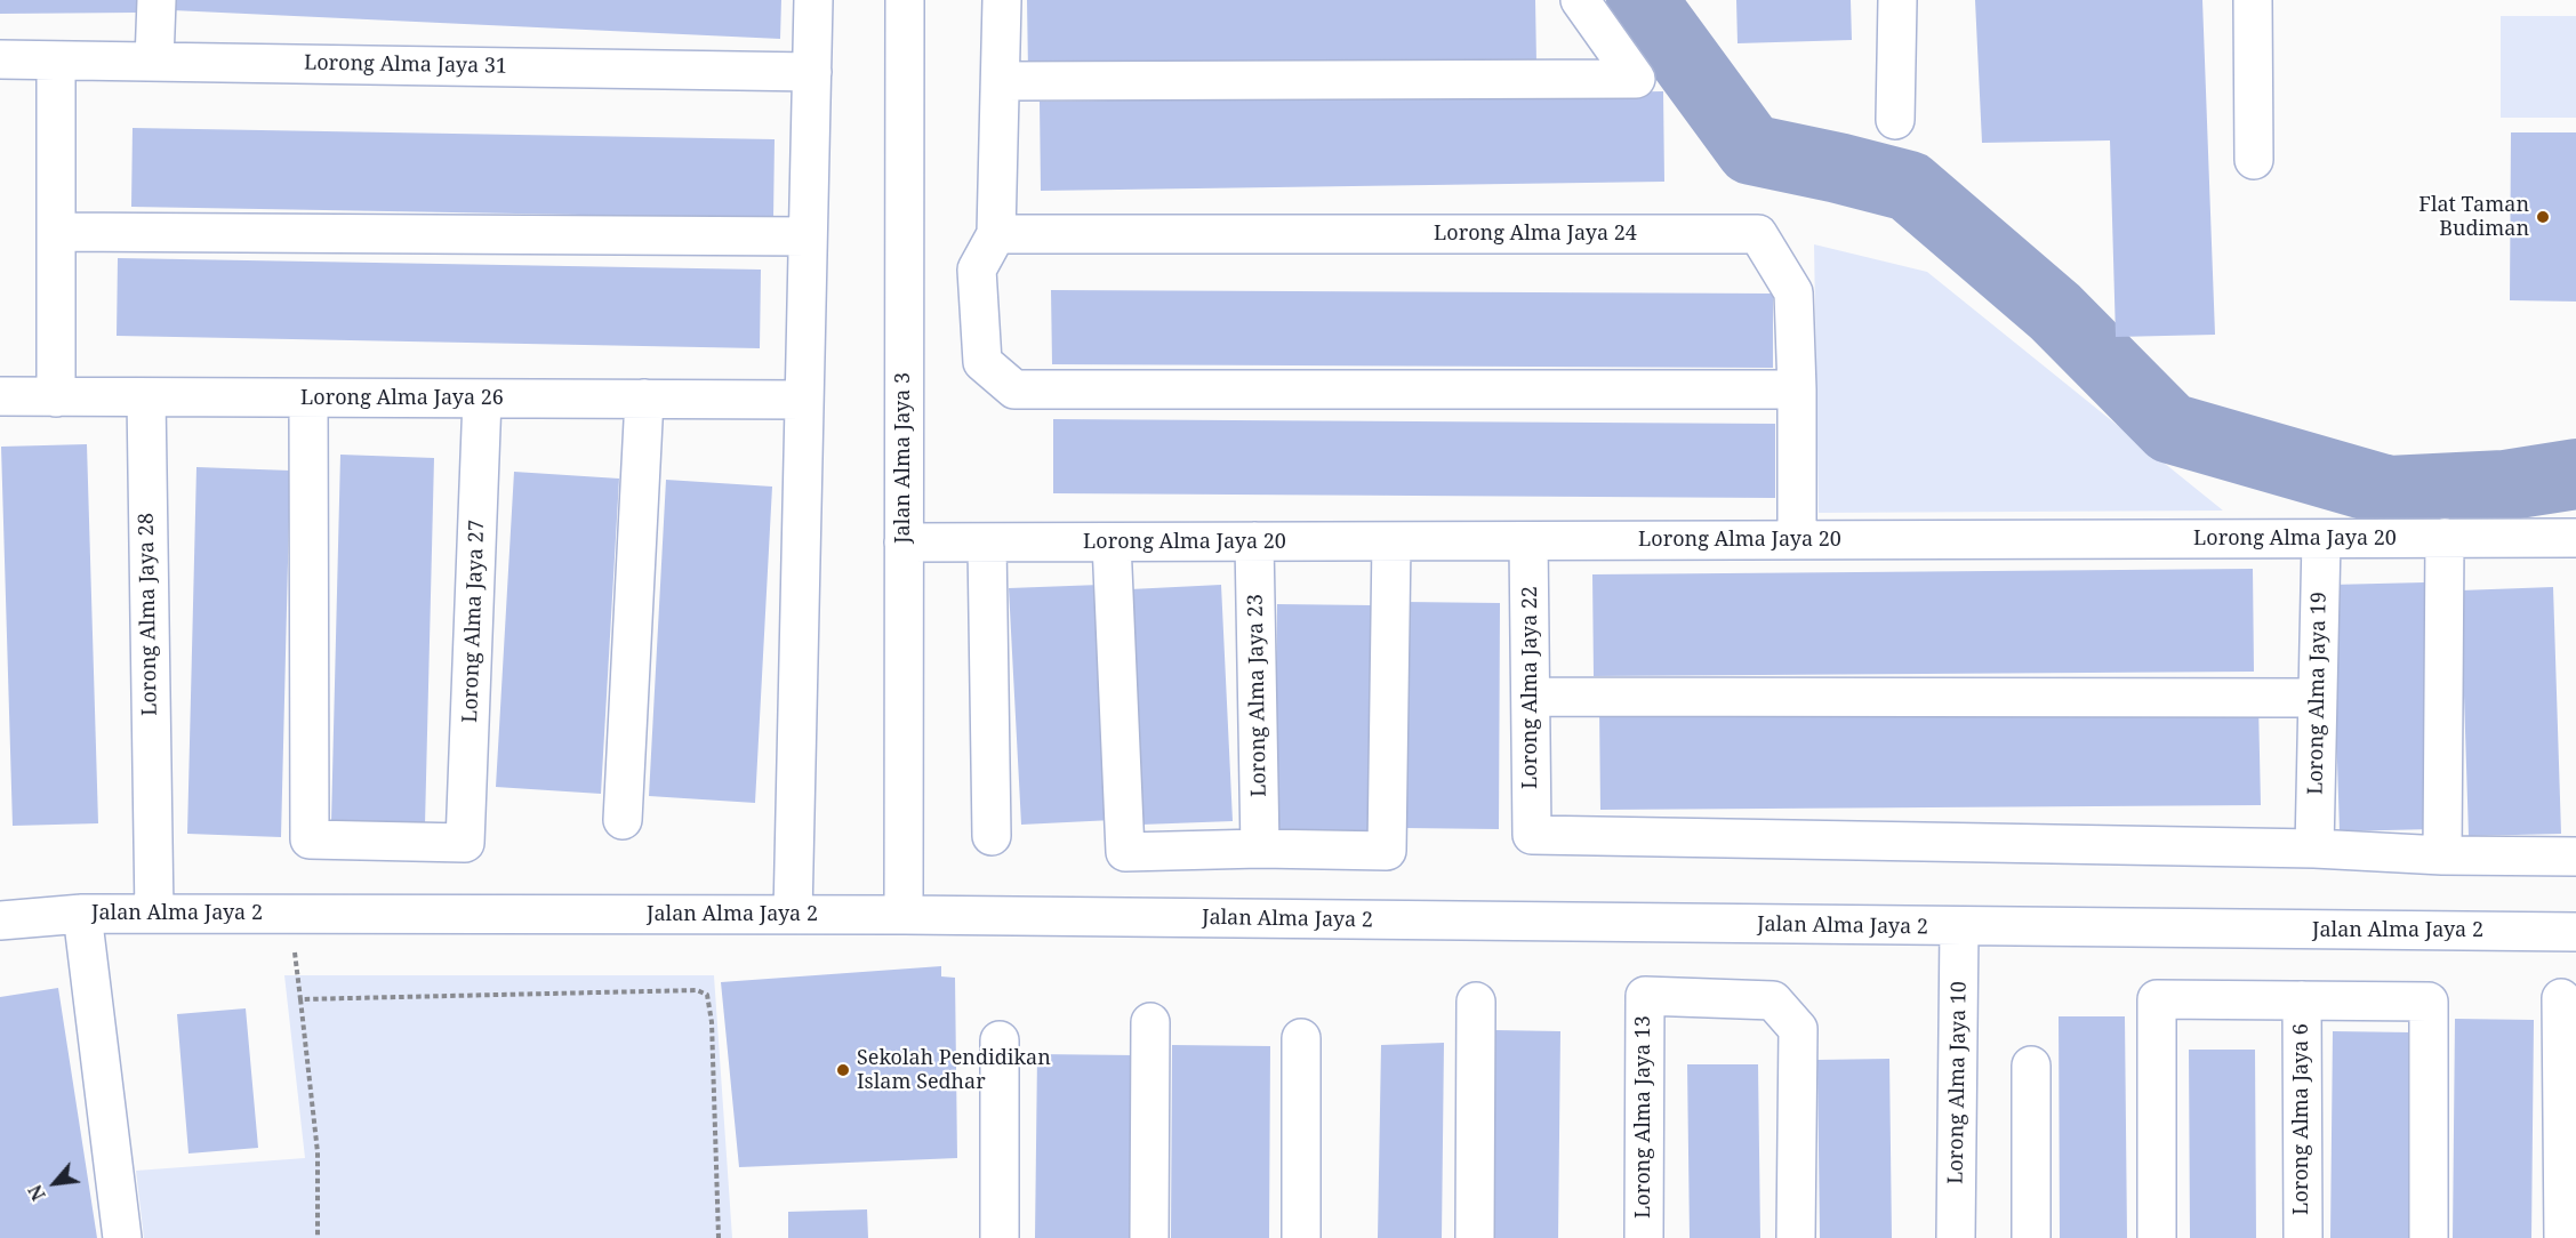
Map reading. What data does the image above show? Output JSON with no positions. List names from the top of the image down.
{
  "streets": {
    "street": [
      "Lorong Alma Jaya 31",
      "Lorong Alma Jaya 24",
      "Lorong Alma Jaya 26",
      "Jalan Alma Jaya 3",
      "Lorong Alma Jaya 20",
      "Lorong Alma Jaya 28",
      "Lorong Alma Jaya 27",
      "Lorong Alma Jaya 22",
      "Lorong Alma Jaya 19",
      "Lorong Alma Jaya 23",
      "Jalan Alma Jaya 2",
      "Lorong Alma Jaya 10",
      "Lorong Alma Jaya 13",
      "Lorong Alma Jaya 6"
    ]
  },
  "crossings": [
    ["Lorong Alma Jaya 24", "Lorong Alma Jaya 20"],
    ["Lorong Alma Jaya 26", "Lorong Alma Jaya 28"],
    ["Lorong Alma Jaya 26", "Lorong Alma Jaya 27"],
    ["Jalan Alma Jaya 3", "Lorong Alma Jaya 20"],
    ["Jalan Alma Jaya 3", "Jalan Alma Jaya 2"],
    ["Lorong Alma Jaya 20", "Lorong Alma Jaya 22"],
    ["Lorong Alma Jaya 20", "Lorong Alma Jaya 19"],
    ["Lorong Alma Jaya 20", "Lorong Alma Jaya 23"],
    ["Lorong Alma Jaya 28", "Jalan Alma Jaya 2"],
    ["Lorong Alma Jaya 22", "Lorong Alma Jaya 19"],
    ["Jalan Alma Jaya 2", "Lorong Alma Jaya 10"]
  ],
  "places": ["Flat Taman Budiman", "Sekolah Pendidikan Islam Sedhar"],
  "north": "bottom left"
}
